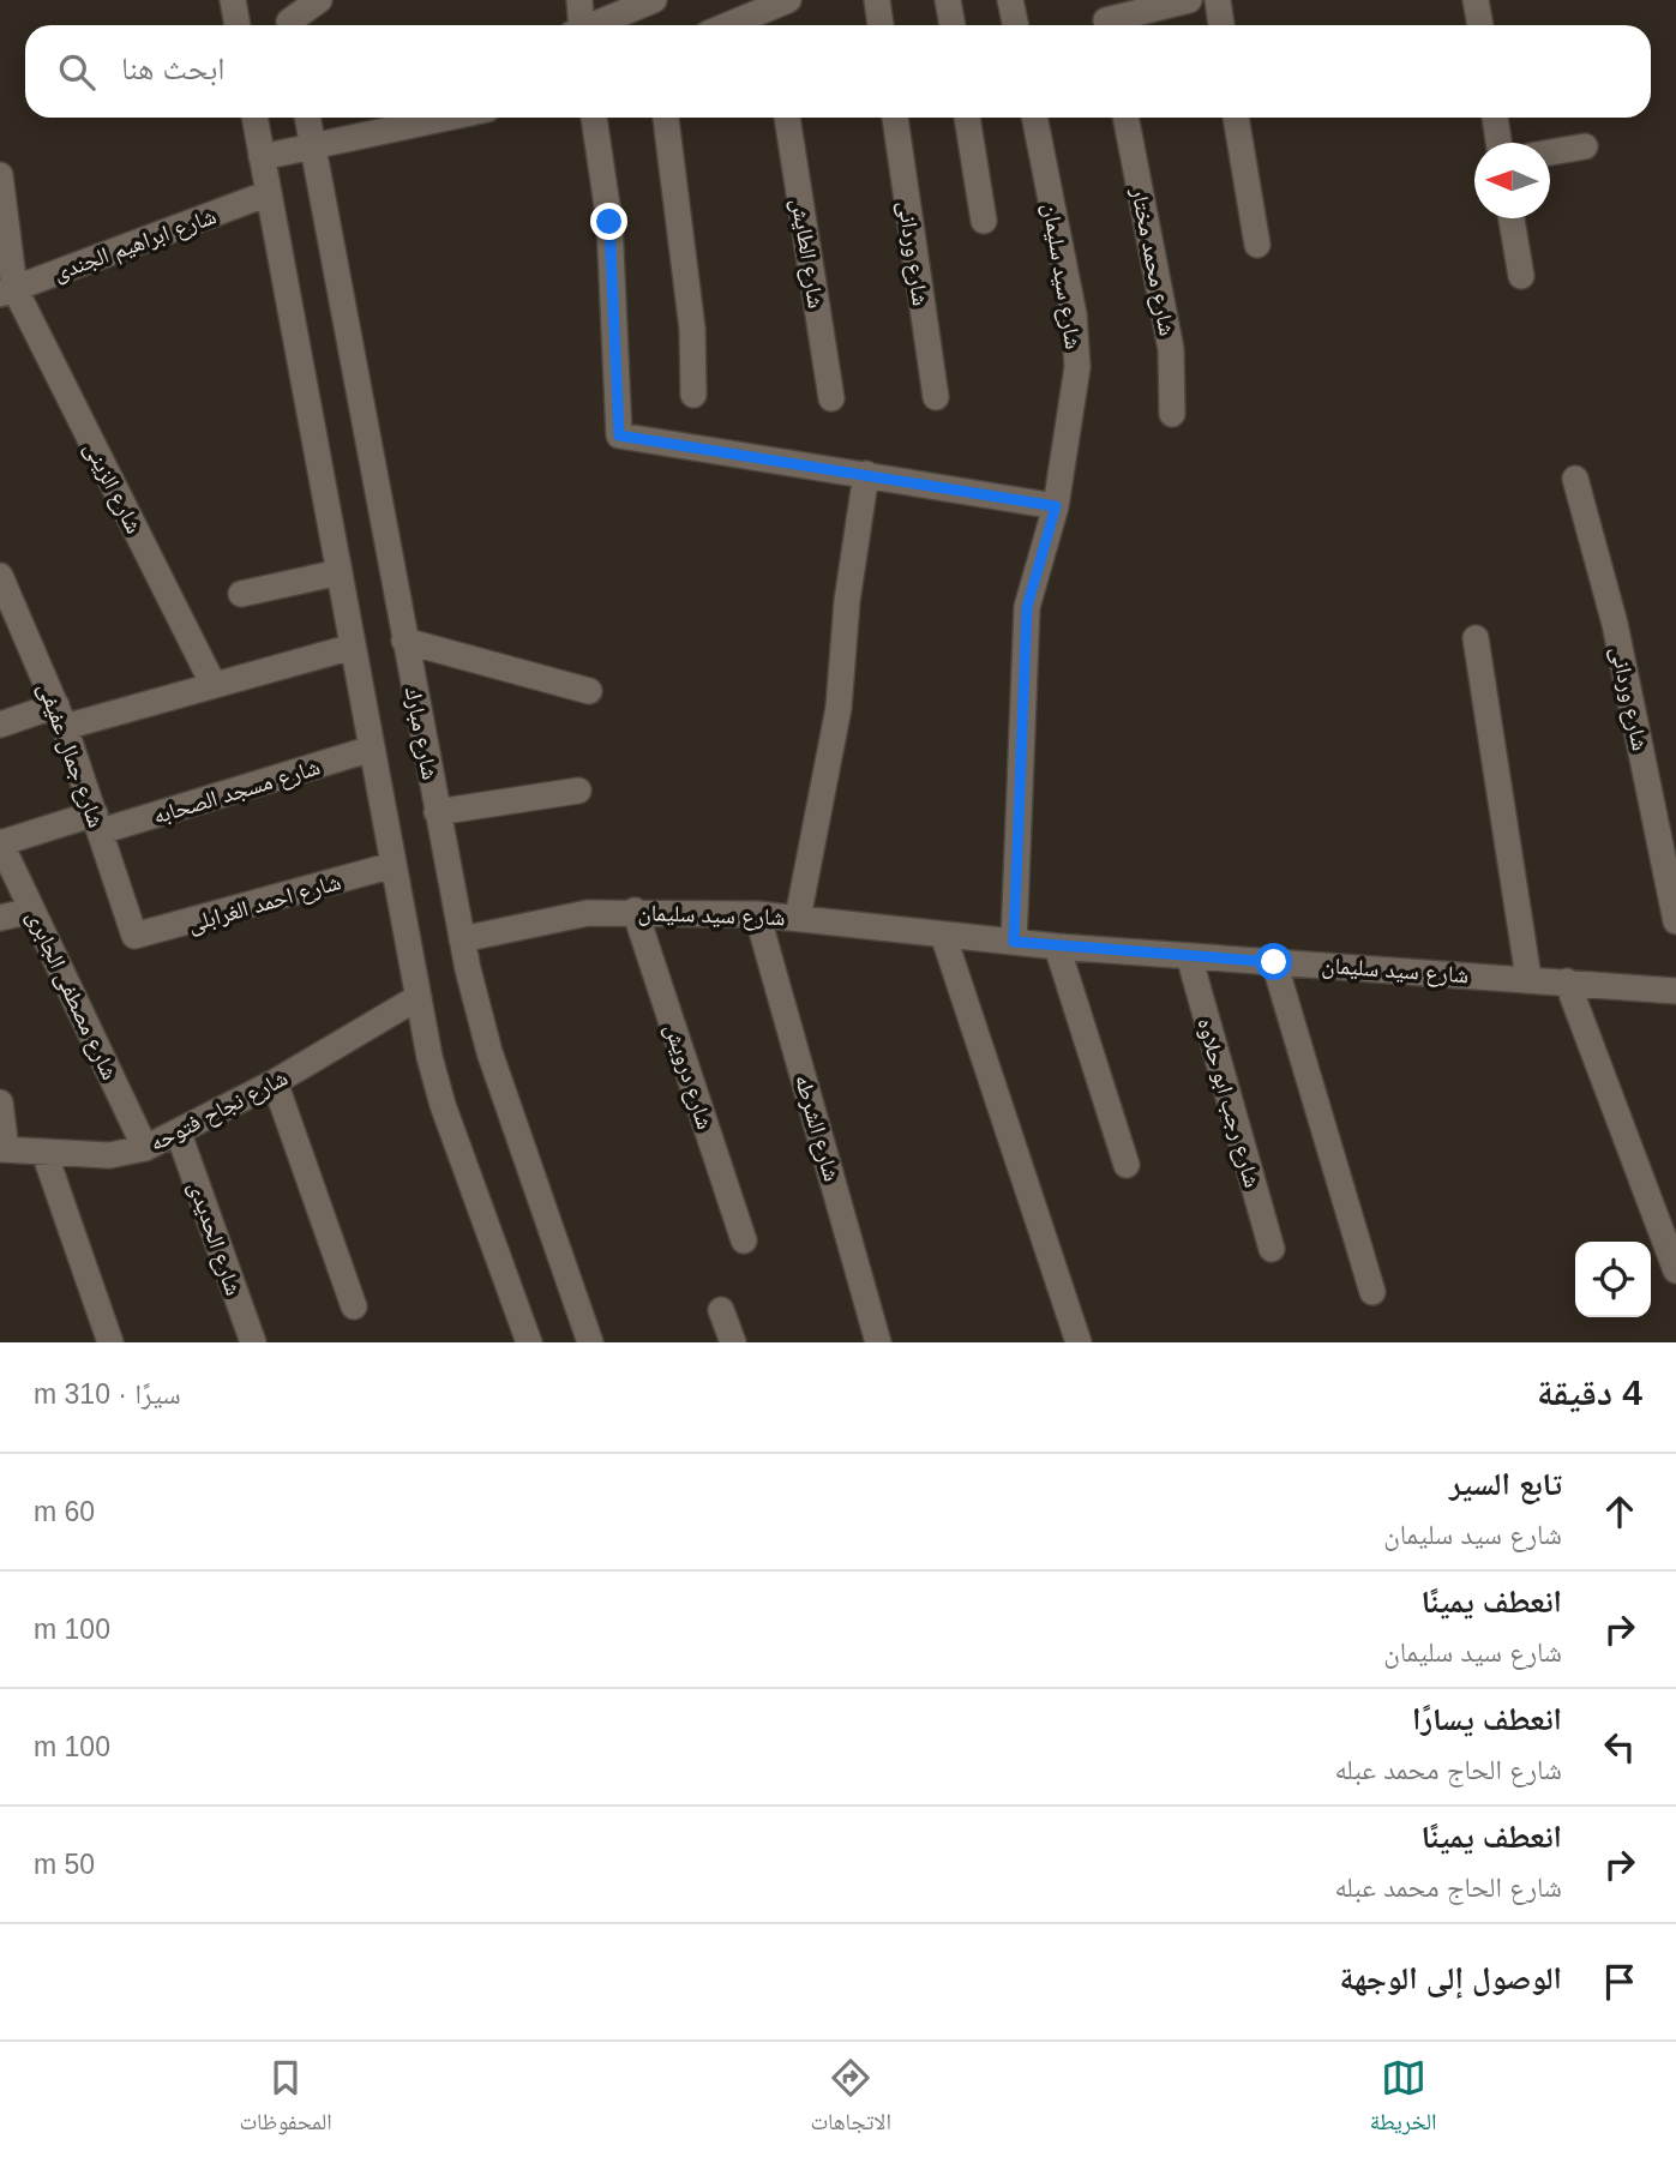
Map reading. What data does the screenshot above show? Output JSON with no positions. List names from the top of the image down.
{
  "streets": {
    "street": [
      "شارع ابراهيم الجندى",
      "شارع الطايش",
      "شارع وردانى",
      "شارع محمد مختار",
      "شارع سيد سليمان",
      "شارع الزينى",
      "شارع مبارك",
      "شارع جمال عفيفى",
      "شارع مسجد الصحابه",
      "شارع احمد الغرابلى",
      "شارع مصطفى الجابرى",
      "شارع درويش",
      "شارع رجب ابو حلاوه",
      "شارع نجاح فتوحه",
      "شارع الشرطه",
      "شارع الحديدى"
    ]
  },
  "crossings": [
    ["شارع ابراهيم الجندى", "شارع الزينى"],
    ["شارع سيد سليمان", "شارع مبارك"],
    ["شارع سيد سليمان", "شارع درويش"],
    ["شارع سيد سليمان", "شارع رجب ابو حلاوه"],
    ["شارع سيد سليمان", "شارع الشرطه"],
    ["شارع جمال عفيفى", "شارع مسجد الصحابه"],
    ["شارع جمال عفيفى", "شارع احمد الغرابلى"],
    ["شارع مسجد الصحابه", "شارع مصطفى الجابرى"],
    ["شارع مصطفى الجابرى", "شارع نجاح فتوحه"],
    ["شارع نجاح فتوحه", "شارع الحديدى"]
  ],
  "north": "left",
  "page": {
    "search": "ابحث هنا",
    "heading": ["4 دقيقة", "سيرًا · 310 m"],
    "list": [
      ["تابع السير", "شارع سيد سليمان", "60 m"],
      ["انعطف يمينًا", "شارع سيد سليمان", "100 m"],
      ["انعطف يسارًا", "شارع الحاج محمد عبله", "100 m"],
      ["انعطف يمينًا", "شارع الحاج محمد عبله", "50 m"],
      "الوصول إلى الوجهة"
    ],
    "nav": ["الخريطة", "الاتجاهات", "المحفوظات"]
  }
}
